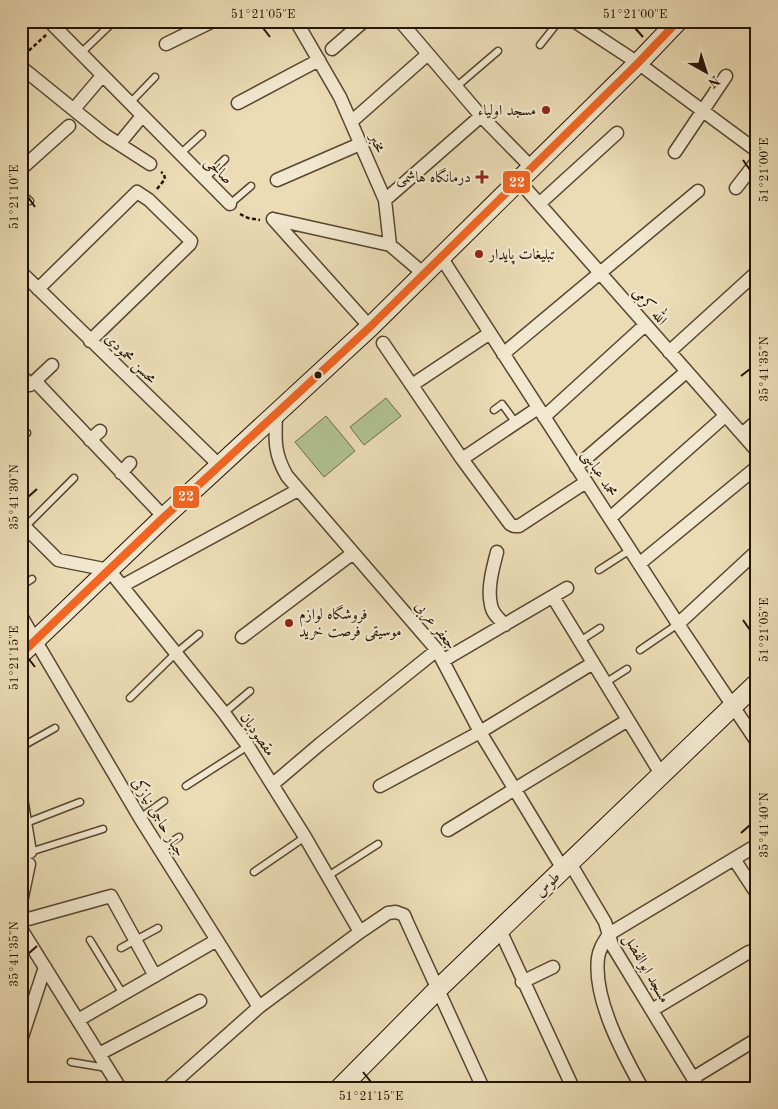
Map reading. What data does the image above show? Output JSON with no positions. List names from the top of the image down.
{
  "streets": {
    "main road": ["طوس"],
    "street": [
      "مخبر",
      "صالحی",
      "الله کرمی",
      "محسن محمودی",
      "محمد عباسی",
      "جعفر عربی",
      "مقصودیان",
      "جبار حاجی نیازکی",
      "مسجد ابوالفضل"
    ]
  },
  "crossings": [
    ["محمد عباسی", "طوس"],
    ["جعفر عربی", "طوس"],
    ["جعفر عربی", "مسجد ابوالفضل"],
    ["طوس", "مسجد ابوالفضل"]
  ],
  "places": {
    "other": ["مسجد اولیاء", "تبلیغات پایدار", "فروشگاه لوازم موسیقی فرصت خرید"],
    "health": ["درمانگاه هاشمی"]
  },
  "lines": ["transit line 22"],
  "north": "bottom right",
  "coordinates": [
    "51°21'05\"E",
    "51°21'00\"E",
    "51°21'10\"E",
    "35°41'35\"N",
    "35°41'30\"N",
    "51°21'15\"E",
    "35°41'40\"N"
  ]
}
